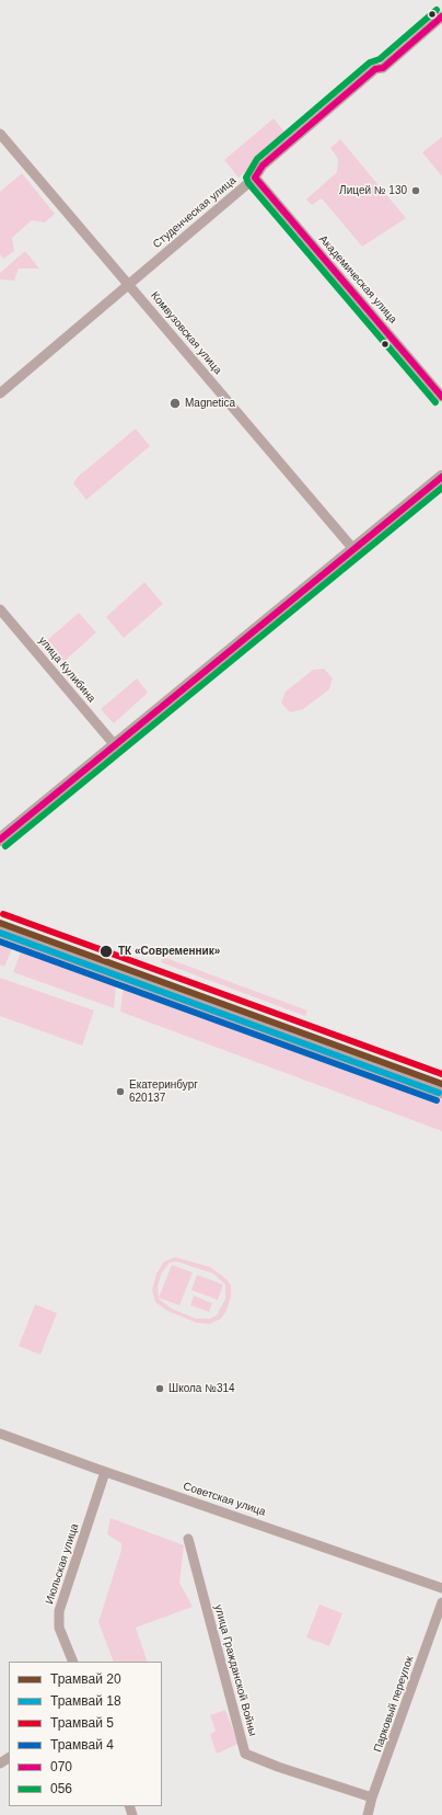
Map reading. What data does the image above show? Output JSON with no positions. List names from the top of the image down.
{
  "streets": {
    "street": [
      "Студенческая улица",
      "Академическая улица",
      "Комвузовская улица",
      "улица Кулибина",
      "Советская улица",
      "Июльская улица",
      "улица Гражданской Войны",
      "Парковый переулок"
    ]
  },
  "crossings": [
    ["Студенческая улица", "Академическая улица"],
    ["Студенческая улица", "Комвузовская улица"],
    ["Советская улица", "Июльская улица"],
    ["улица Гражданской Войны", "Парковый переулок"]
  ],
  "places": [
    "Лицей № 130",
    "Magnetica",
    "ТК «Современник»",
    "Екатеринбург 620137",
    "Школа №314"
  ],
  "lines": [
    "transit line 056",
    "transit line 070",
    "tram line 5",
    "tram line 20",
    "tram line 18",
    "tram line 4"
  ],
  "legend": [
    "Трамвай 20",
    "Трамвай 18",
    "Трамвай 5",
    "Трамвай 4",
    "070",
    "056"
  ]
}
